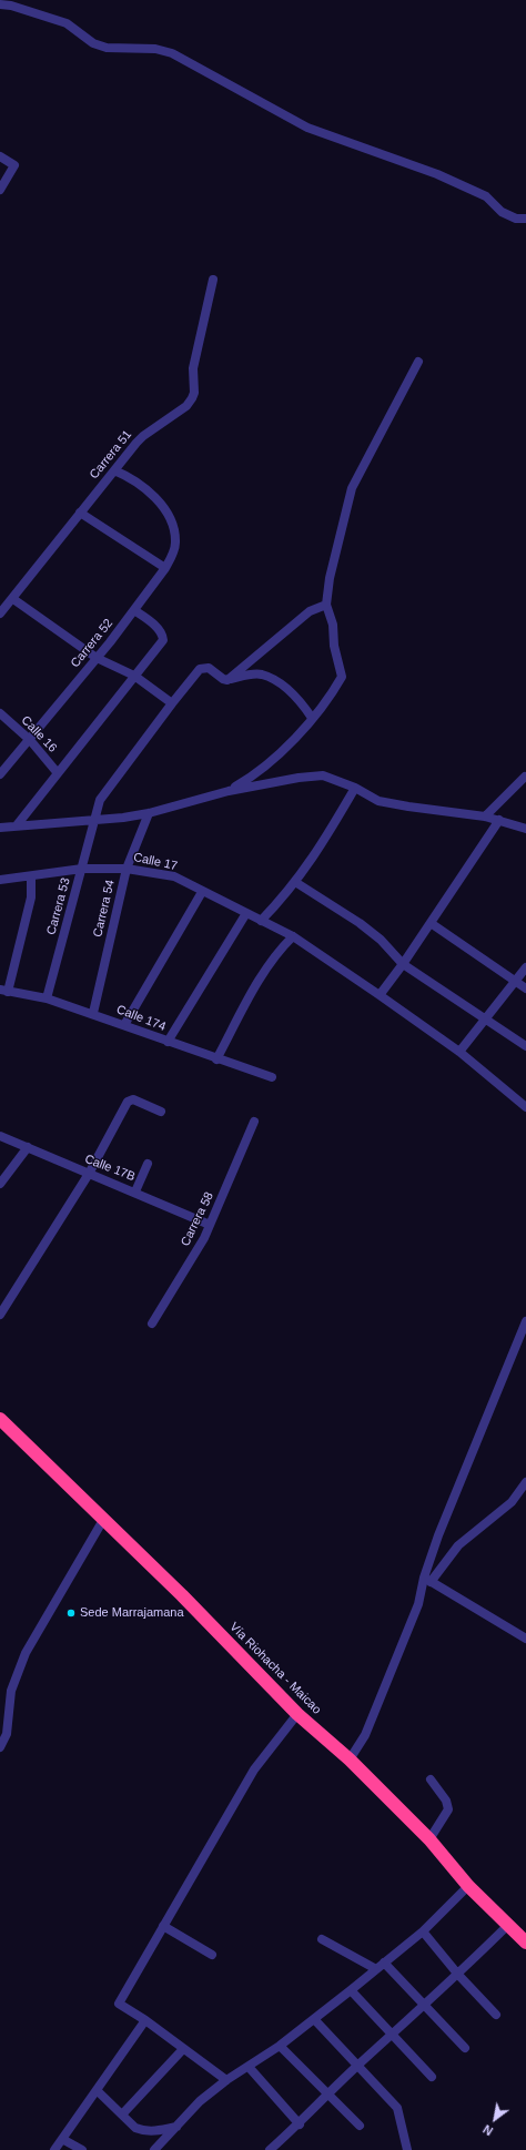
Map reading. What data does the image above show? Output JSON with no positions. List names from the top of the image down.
{
  "streets": {
    "highway": ["Vía Riohacha - Maicao"],
    "street": [
      "Carrera 51",
      "Carrera 52",
      "Calle 16",
      "Calle 17",
      "Carrera 53",
      "Carrera 54",
      "Calle 174",
      "Calle 17B",
      "Carrera 58"
    ]
  },
  "crossings": [
    ["Carrera 51", "Carrera 52"],
    ["Carrera 52", "Calle 16"],
    ["Calle 17", "Carrera 53"],
    ["Calle 17", "Carrera 54"],
    ["Carrera 53", "Calle 174"],
    ["Carrera 54", "Calle 174"],
    ["Calle 17B", "Carrera 58"]
  ],
  "places": ["Sede Marrajamana"],
  "north": "bottom left"
}
